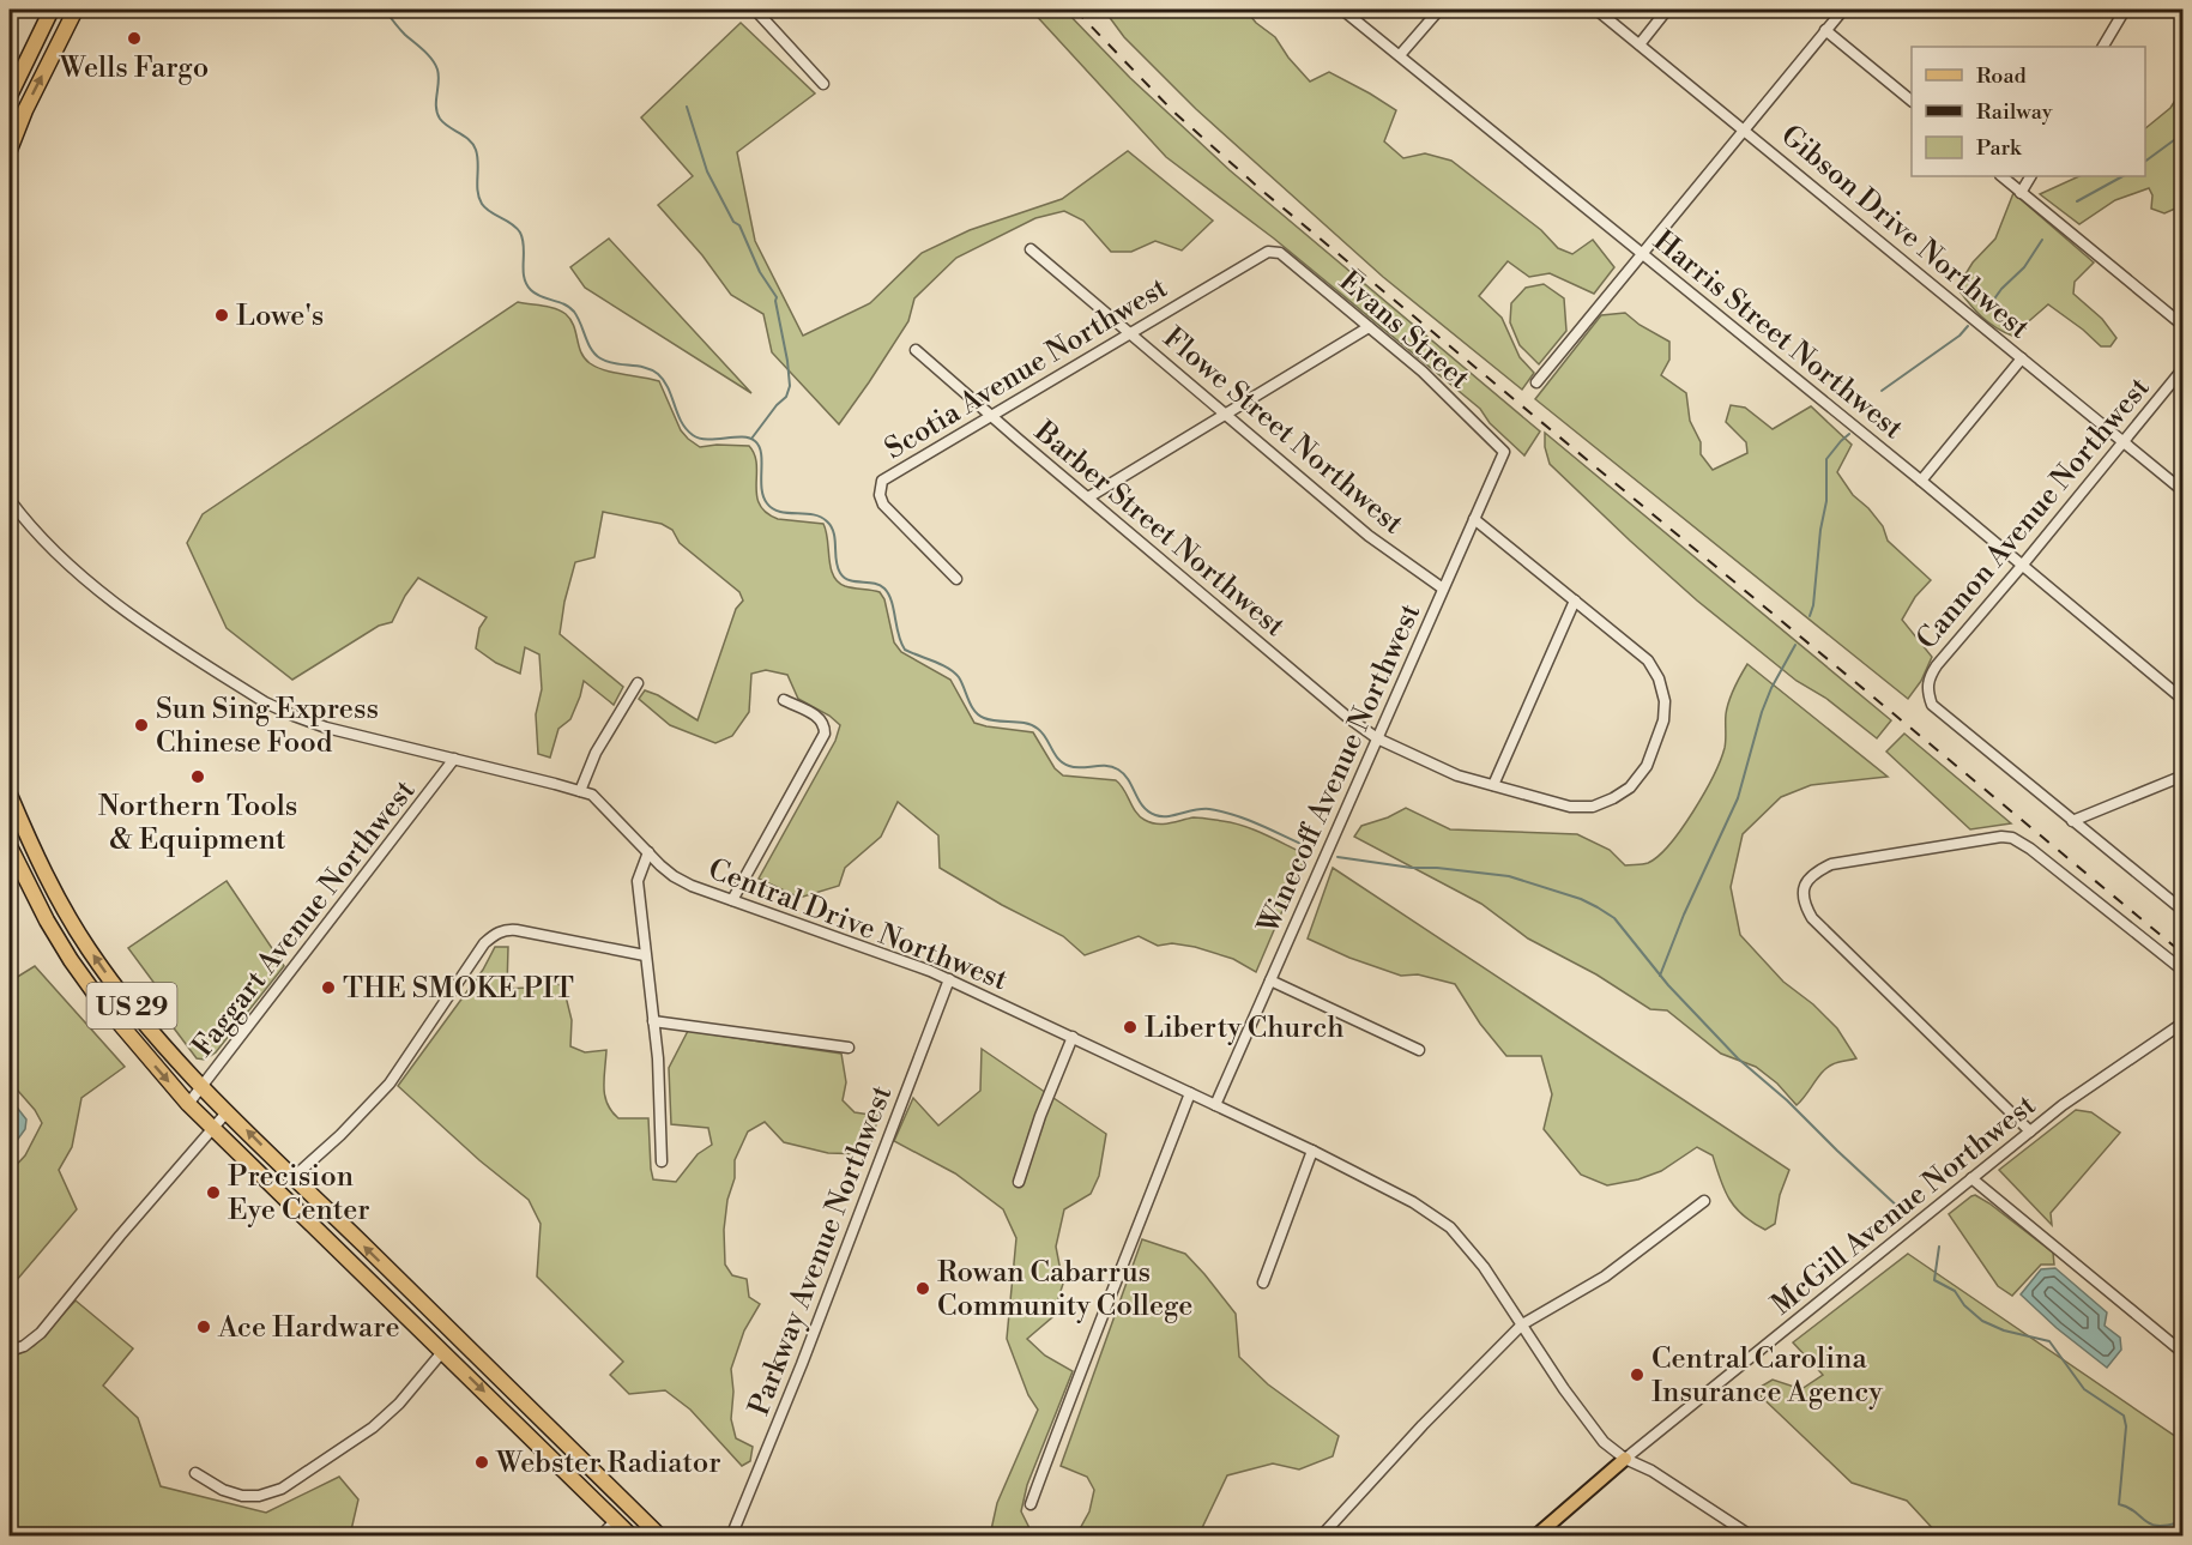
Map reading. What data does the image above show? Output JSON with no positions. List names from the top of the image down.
{
  "streets": {
    "highway": ["US 29"],
    "street": [
      "Gibson Drive Northwest",
      "Evans Street",
      "Harris Street Northwest",
      "Scotia Avenue Northwest",
      "Flowe Street Northwest",
      "Cannon Avenue Northwest",
      "Barber Street Northwest",
      "Winecoff Avenue Northwest",
      "Faggart Avenue Northwest",
      "Central Drive Northwest",
      "McGill Avenue Northwest",
      "Parkway Avenue Northwest"
    ]
  },
  "crossings": [
    ["Gibson Drive Northwest", "Cannon Avenue Northwest"],
    ["Evans Street", "Scotia Avenue Northwest"],
    ["Evans Street", "Winecoff Avenue Northwest"],
    ["Harris Street Northwest", "Cannon Avenue Northwest"],
    ["Scotia Avenue Northwest", "Flowe Street Northwest"],
    ["Scotia Avenue Northwest", "Barber Street Northwest"],
    ["Flowe Street Northwest", "Winecoff Avenue Northwest"],
    ["Barber Street Northwest", "Winecoff Avenue Northwest"],
    ["Winecoff Avenue Northwest", "Central Drive Northwest"],
    ["Faggart Avenue Northwest", "Central Drive Northwest"],
    ["Faggart Avenue Northwest", "US 29"],
    ["Central Drive Northwest", "McGill Avenue Northwest"],
    ["Central Drive Northwest", "Parkway Avenue Northwest"]
  ],
  "places": [
    "Wells Fargo",
    "Lowe's",
    "Sun Sing Express Chinese Food",
    "Northern Tools & Equipment",
    "THE SMOKE PIT",
    "Liberty Church",
    "Precision Eye Center",
    "Rowan Cabarrus Community College",
    "Ace Hardware",
    "Central Carolina Insurance Agency",
    "Webster Radiator"
  ],
  "legend": ["Road", "Railway", "Park"]
}
